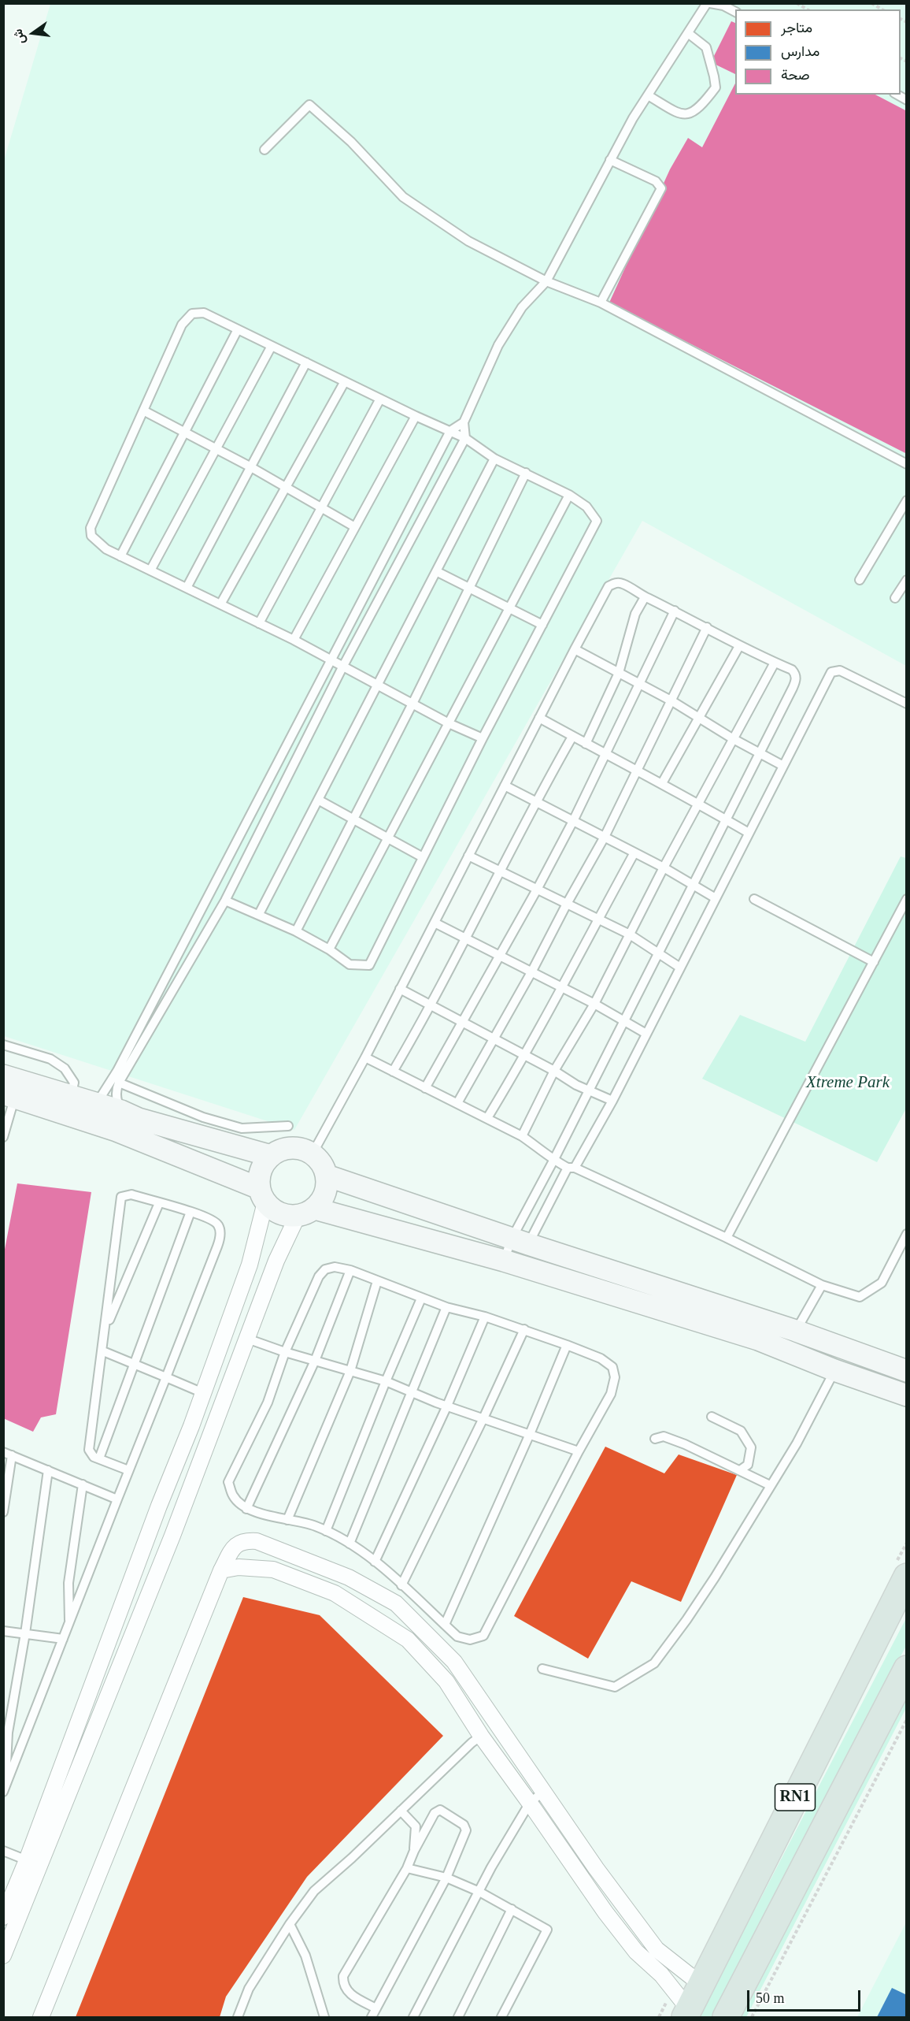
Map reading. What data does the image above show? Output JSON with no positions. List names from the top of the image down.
{
  "streets": {
    "highway": ["RN1"]
  },
  "parks": ["Xtreme Park"],
  "legend": ["متاجر", "مدارس", "صحة"],
  "scale_bar": "50 m",
  "north": "left"
}
